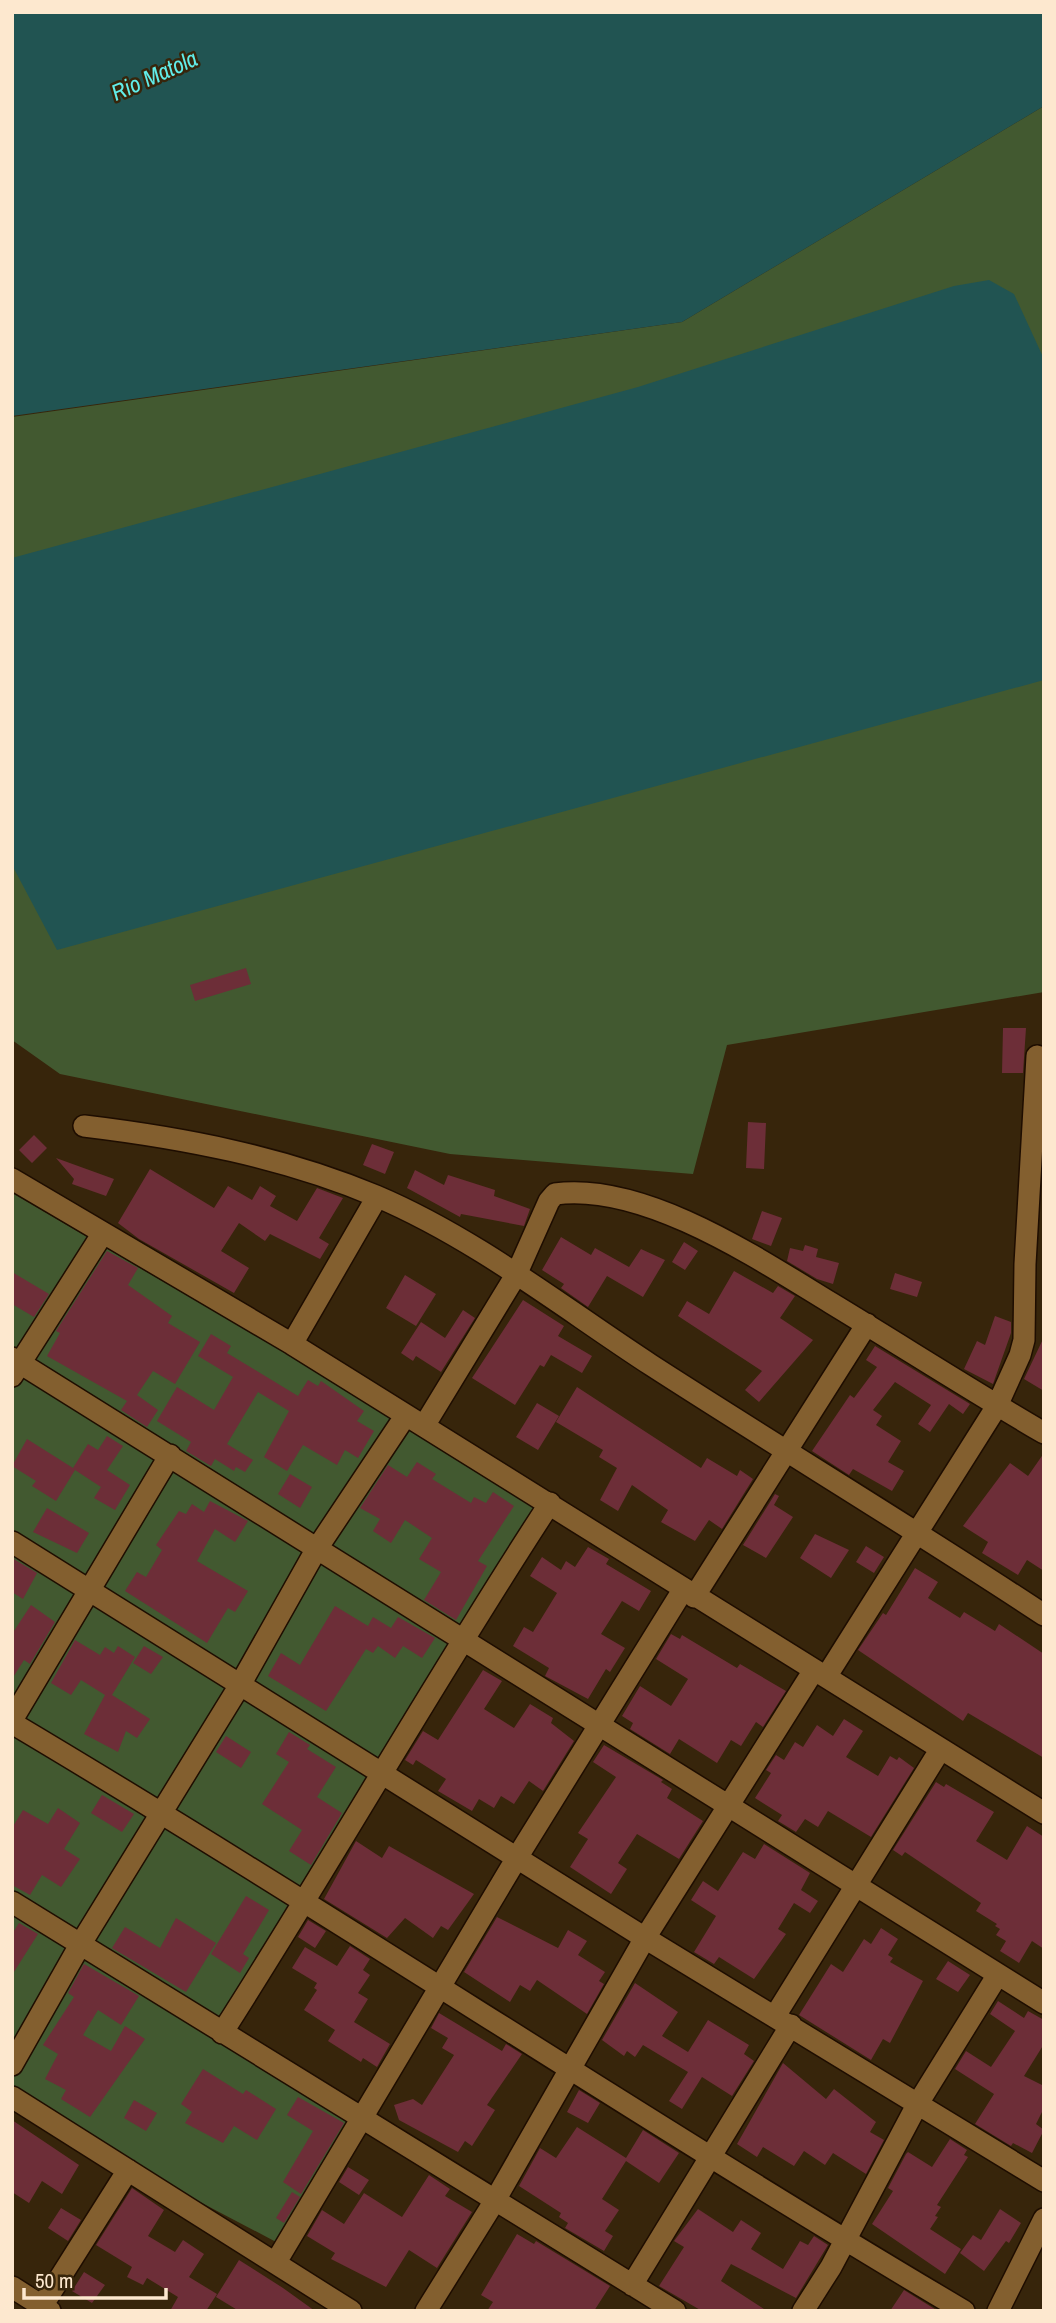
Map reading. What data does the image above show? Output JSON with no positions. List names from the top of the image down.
{
  "water": ["Rio Matola"],
  "scale_bar": "50 m"
}
